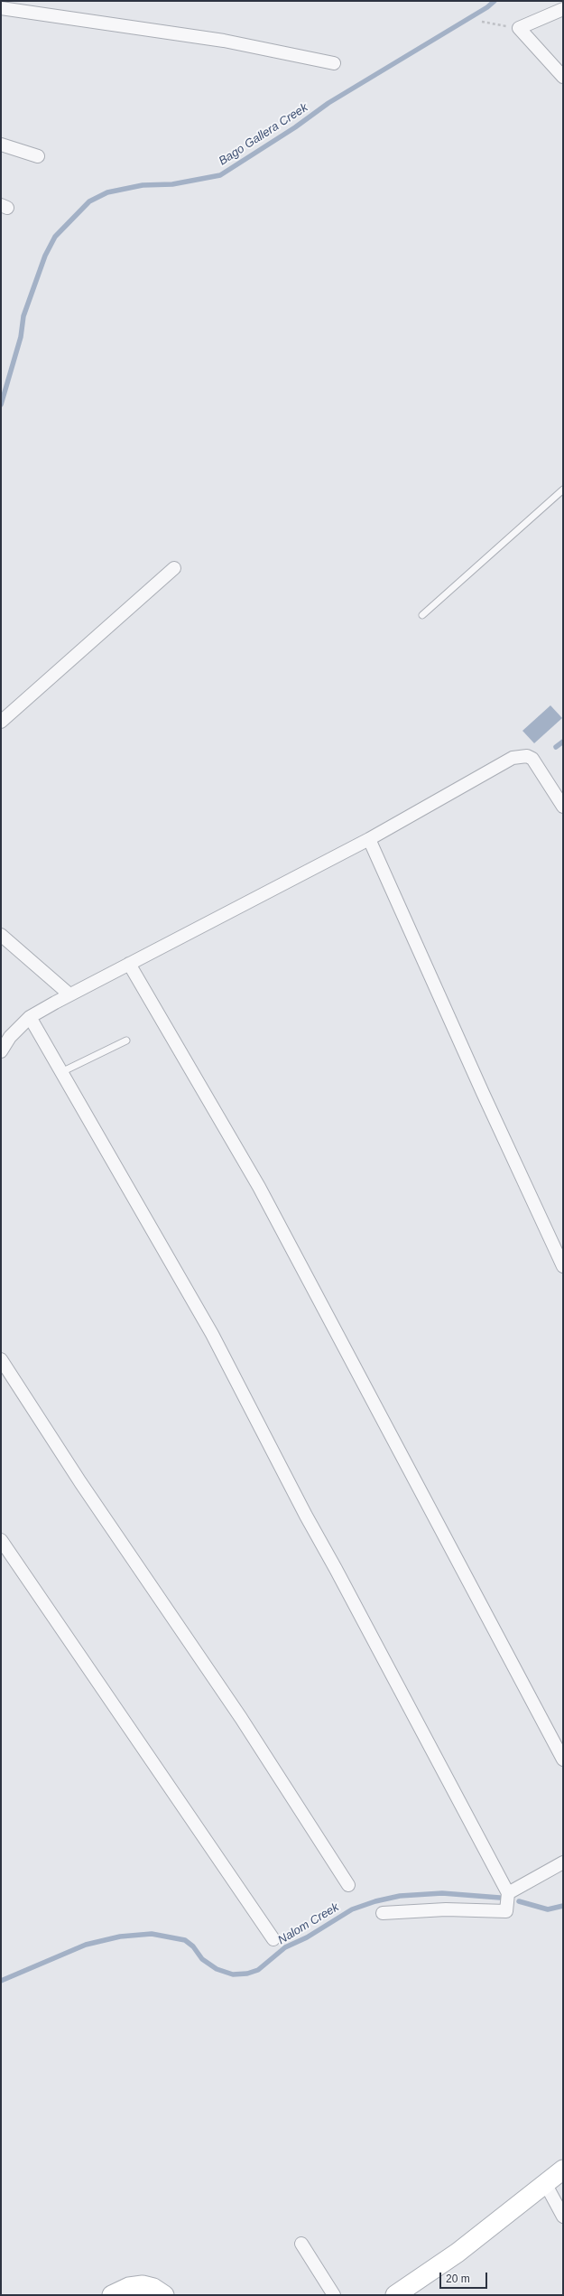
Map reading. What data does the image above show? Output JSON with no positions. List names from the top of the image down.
{
  "water": ["Bago Gallera Creek", "Nalom Creek"],
  "scale_bar": "20 m"
}
